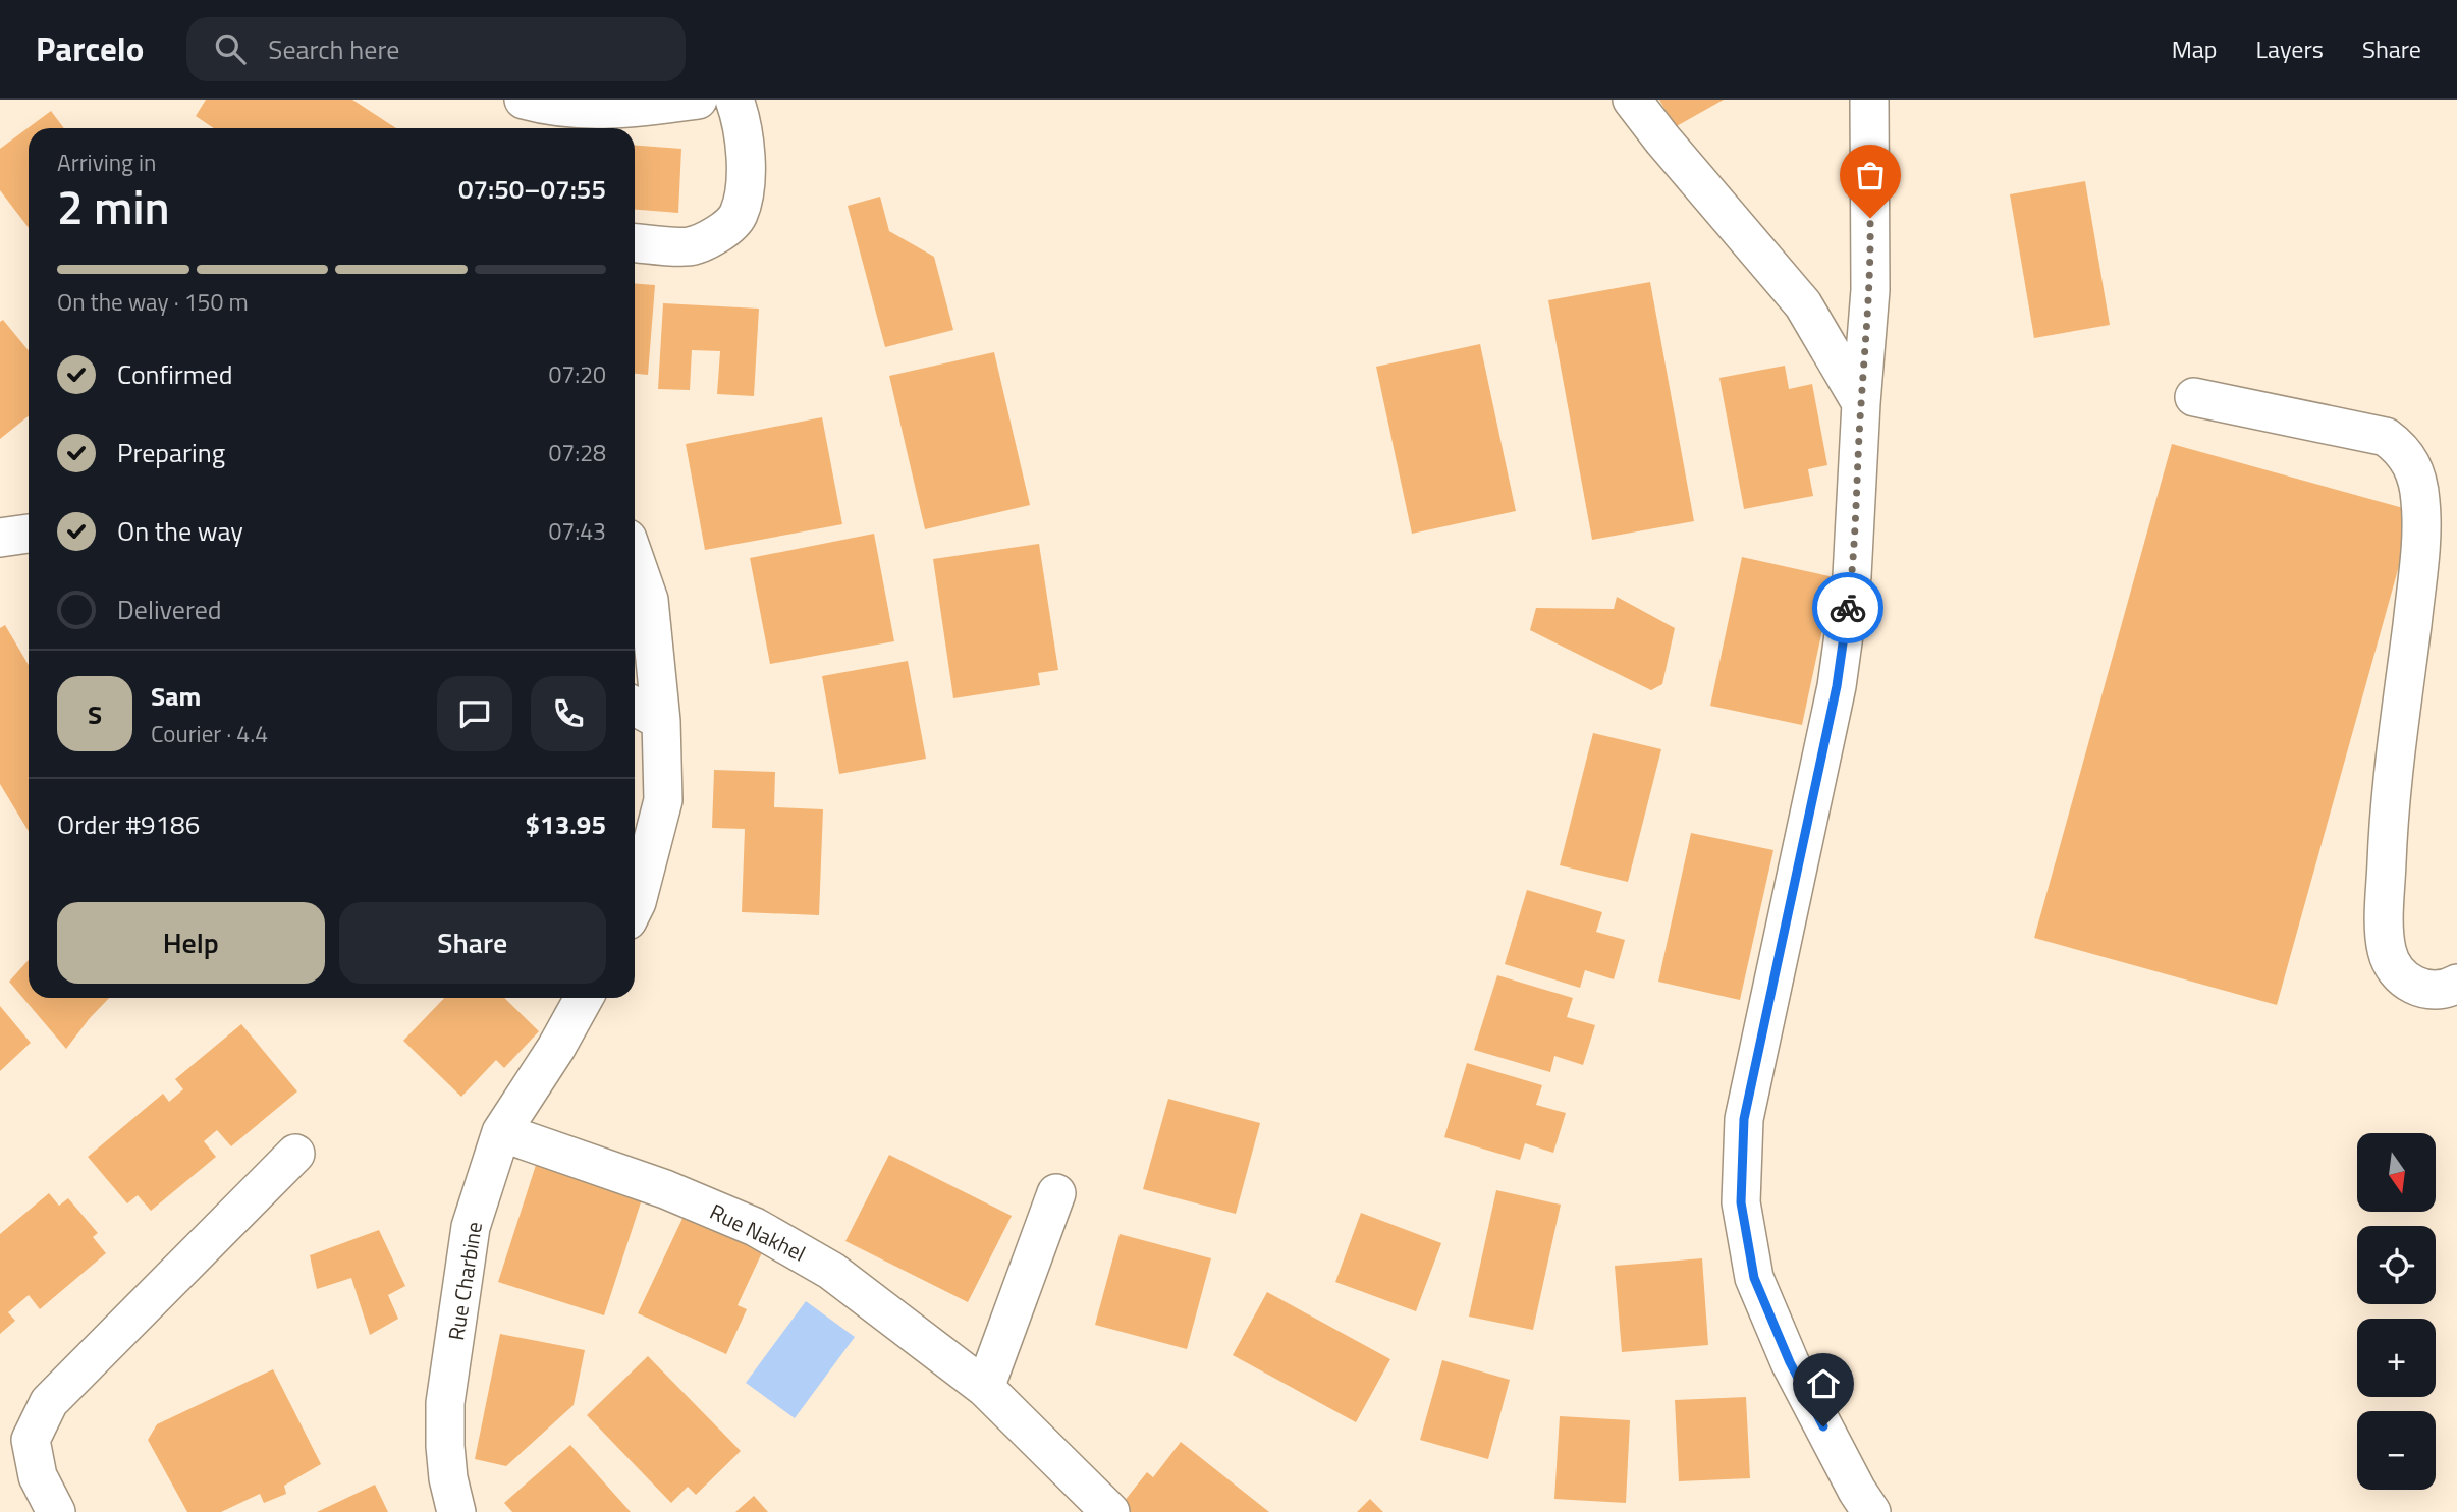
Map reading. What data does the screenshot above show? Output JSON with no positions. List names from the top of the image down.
{
  "streets": {
    "street": ["Rue Nakhel", "Rue Charbine"]
  },
  "crossings": [
    ["Rue Nakhel", "Rue Charbine"]
  ],
  "north": "bottom",
  "page": {
    "header": "Parcelo",
    "search": "Search here",
    "nav": ["Map", "Layers", "Share"],
    "heading": ["2 min", "Arriving in", "07:50–07:55"],
    "panel": [
      "Sam",
      "Courier · 4.4",
      "Order #9186",
      "$13.95"
    ],
    "bar": "On the way · 150 m",
    "list": [
      ["Confirmed", "07:20"],
      ["Preparing", "07:28"],
      ["On the way", "07:43"],
      "Delivered"
    ],
    "round": "S",
    "buttons": ["Help", "Share"],
    "map_buttons": ["+", "−"]
  }
}
